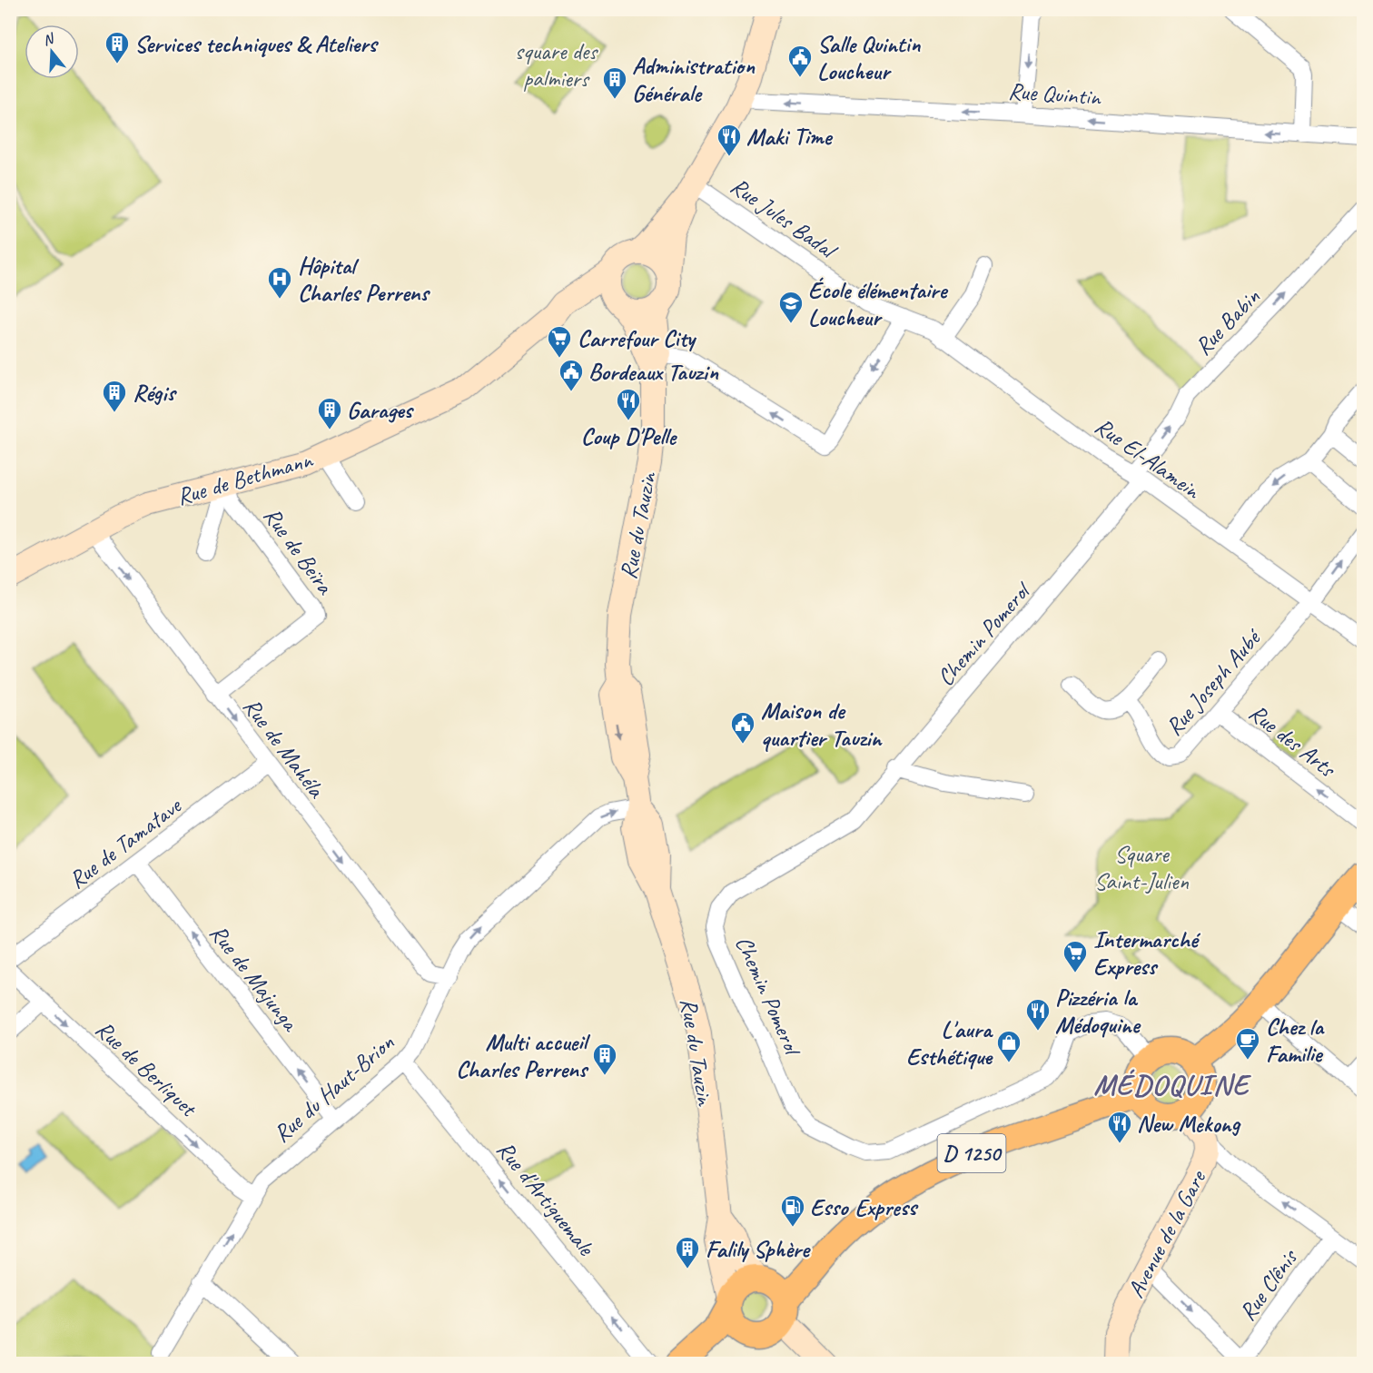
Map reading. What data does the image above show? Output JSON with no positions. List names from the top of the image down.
{
  "streets": {
    "main road": ["D 1250"],
    "street": [
      "Rue Quintin",
      "Rue Jules Badal",
      "Rue Babin",
      "Rue El-Alamein",
      "Rue de Bethmann",
      "Rue du Tauzin",
      "Rue de Beïra",
      "Chemin Pomerol",
      "Rue Joseph Aubé",
      "Rue des Arts",
      "Rue de Mahéla",
      "Rue de Tamatave",
      "Rue de Majunga",
      "Rue de Berliquet",
      "Rue du Haut-Brion",
      "Rue d'Artiguemale",
      "Avenue de la Gare",
      "Rue Clênis"
    ]
  },
  "crossings": [
    ["Rue Jules Badal", "Rue El-Alamein"],
    ["Rue Babin", "Rue El-Alamein"],
    ["Rue Babin", "Chemin Pomerol"],
    ["Rue El-Alamein", "Chemin Pomerol"],
    ["Rue El-Alamein", "Rue Joseph Aubé"],
    ["Rue de Bethmann", "Rue du Tauzin"],
    ["Rue de Bethmann", "Rue de Beïra"],
    ["Rue de Bethmann", "Rue de Mahéla"],
    ["Rue du Tauzin", "Rue du Haut-Brion"],
    ["Rue du Tauzin", "D 1250"],
    ["Rue de Beïra", "Rue de Mahéla"],
    ["Chemin Pomerol", "D 1250"],
    ["Chemin Pomerol", "Avenue de la Gare"],
    ["Rue Joseph Aubé", "Rue des Arts"],
    ["Rue de Mahéla", "Rue de Tamatave"],
    ["Rue de Mahéla", "Rue du Haut-Brion"],
    ["Rue de Tamatave", "Rue de Majunga"],
    ["Rue de Majunga", "Rue du Haut-Brion"],
    ["Rue de Berliquet", "Rue du Haut-Brion"],
    ["Rue du Haut-Brion", "Rue d'Artiguemale"],
    ["D 1250", "Avenue de la Gare"]
  ],
  "one_way": [
    "Rue Quintin",
    "Rue des Arts",
    "Rue de Mahéla",
    "Rue de Majunga",
    "Rue de Berliquet",
    "Rue du Haut-Brion",
    "Rue d'Artiguemale"
  ],
  "districts": ["MÉDOQUINE"],
  "parks": ["square des palmiers", "Square Saint-Julien"],
  "places": {
    "building": [
      "Services techniques & Ateliers",
      "Administration Générale",
      "Régis",
      "Garages",
      "Multi accueil Charles Perrens",
      "Falily Sphère"
    ],
    "public building": ["Salle Quintin Loucheur", "Bordeaux Tauzin", "Maison de quartier Tauzin"],
    "restaurant": [
      "Maki Time",
      "Coup D'Pelle",
      "Pizzéria la Médoquine",
      "New Mekong"
    ],
    "hospital": ["Hôpital Charles Perrens"],
    "school or university": ["École élémentaire Loucheur"],
    "supermarket": ["Carrefour City", "Intermarché Express"],
    "cafe": ["Chez la Familie"],
    "shop": ["L'aura Esthétique"],
    "fuel station": ["Esso Express"]
  },
  "north": "top"
}
